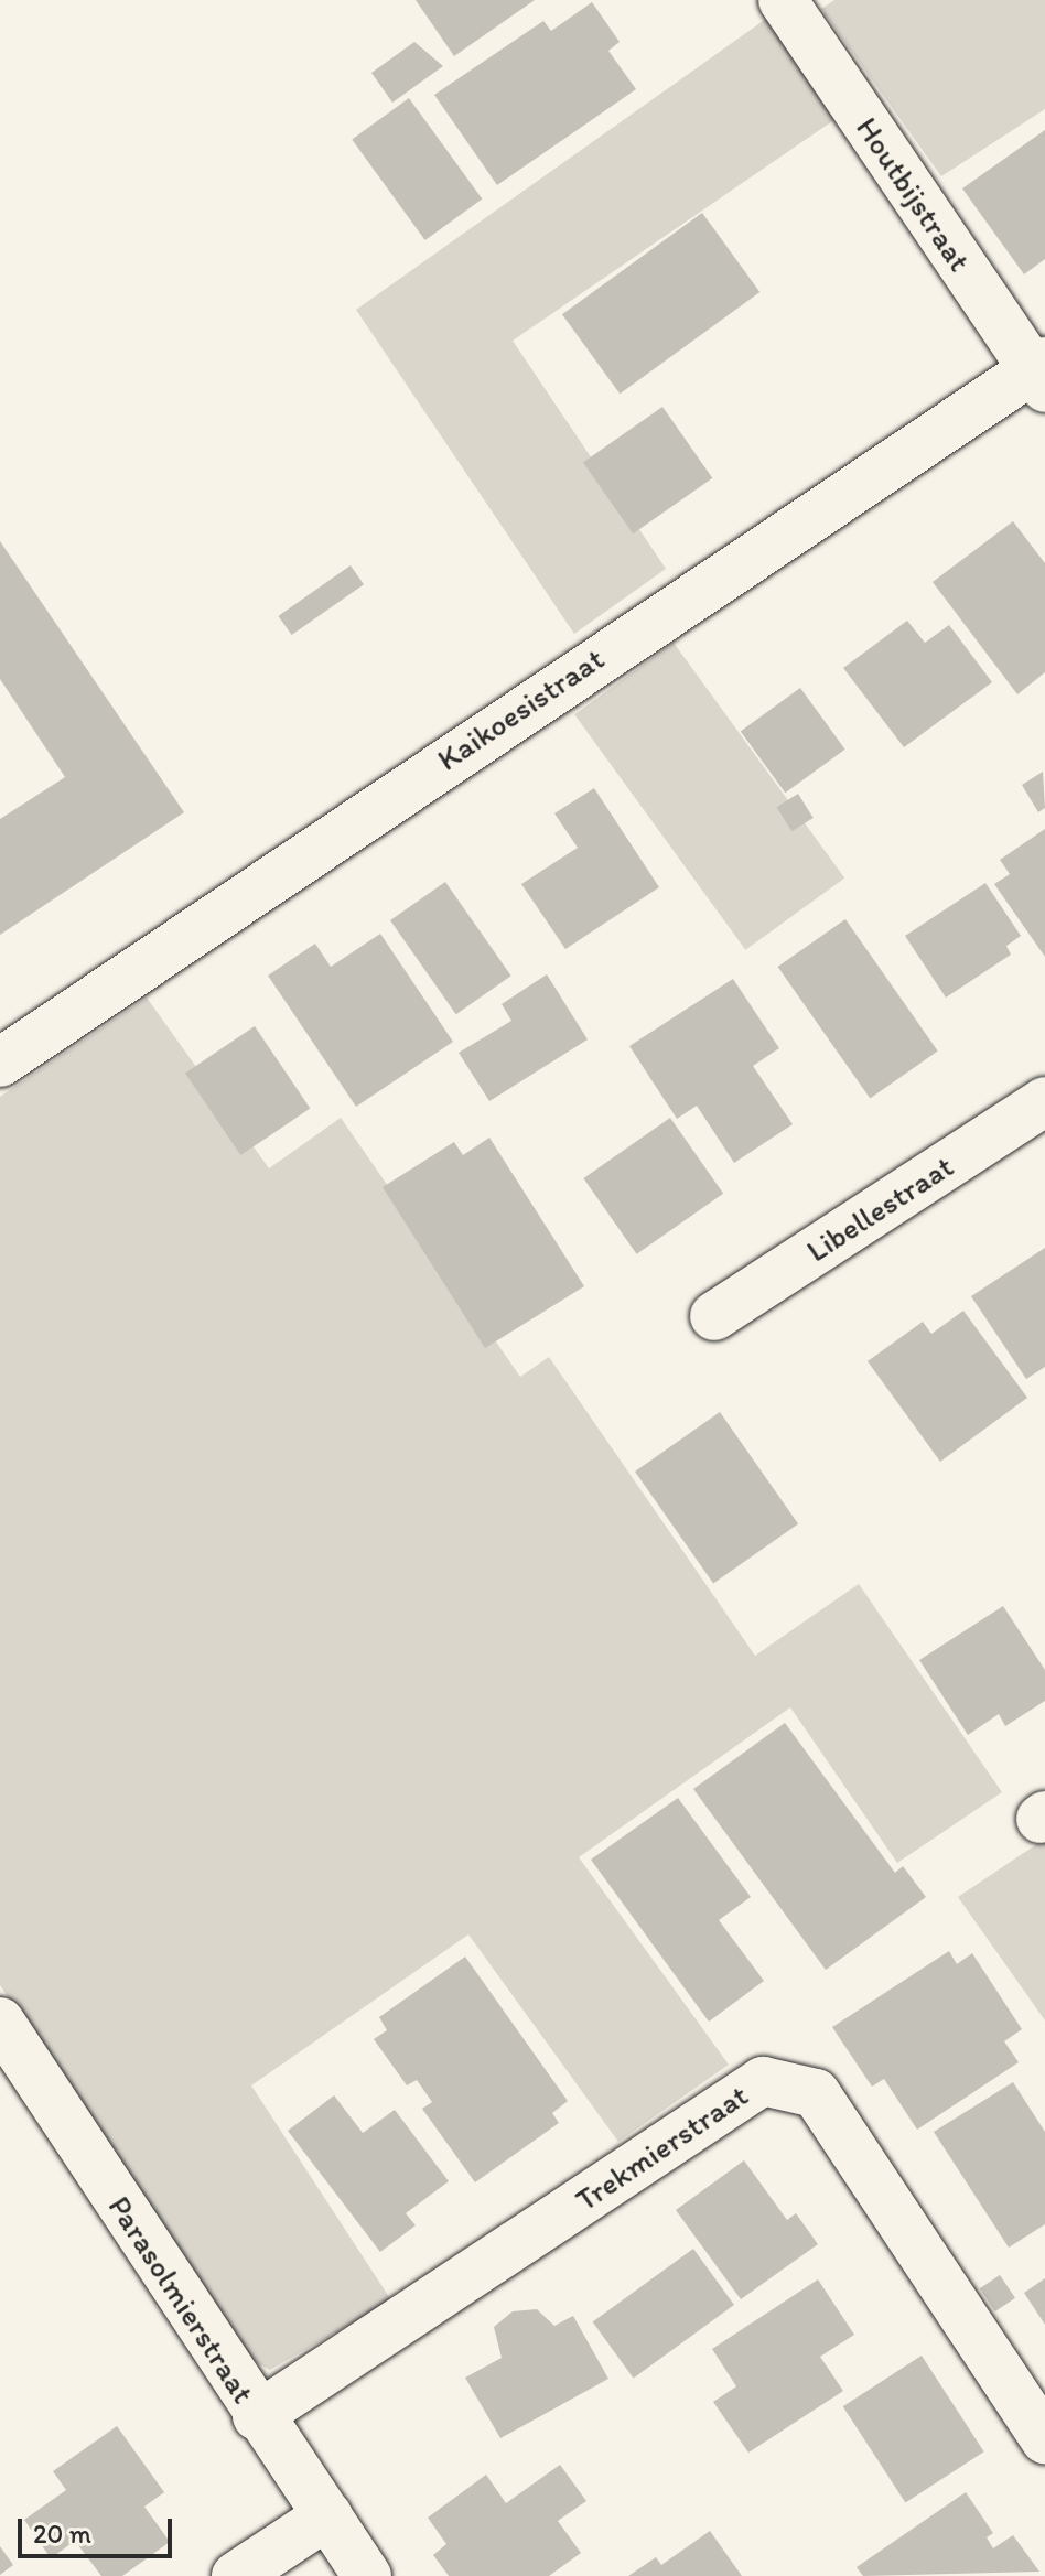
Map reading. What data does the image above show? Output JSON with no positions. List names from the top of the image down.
{
  "streets": {
    "street": [
      "Houtbijstraat",
      "Kaikoesistraat",
      "Libellestraat",
      "Trekmierstraat",
      "Parasolmierstraat"
    ]
  },
  "crossings": [
    ["Houtbijstraat", "Kaikoesistraat"],
    ["Trekmierstraat", "Parasolmierstraat"]
  ],
  "scale_bar": "20 m"
}
